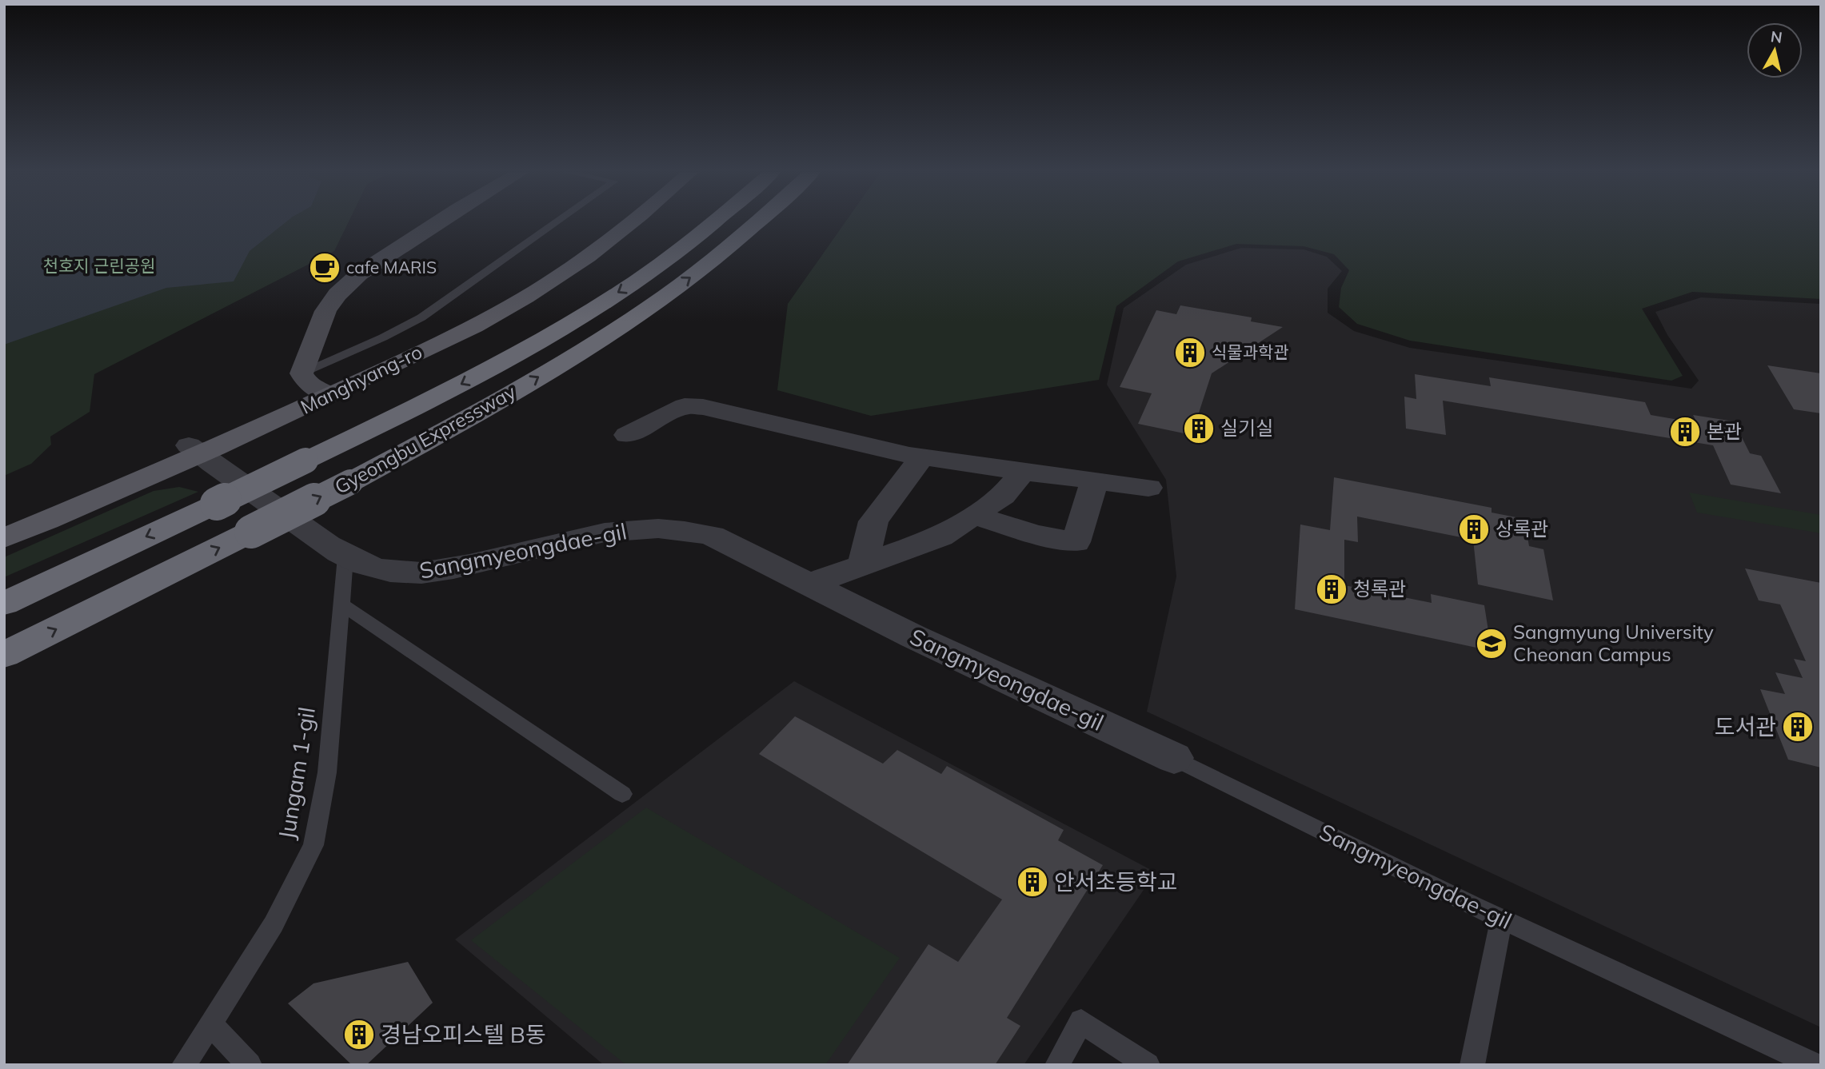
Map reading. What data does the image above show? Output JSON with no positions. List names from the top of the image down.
{
  "streets": {
    "highway": ["Gyeongbu Expressway"],
    "main road": ["Manghyang-ro"],
    "street": ["Sangmyeongdae-gil"],
    "lane": ["Jungam 1-gil"]
  },
  "crossings": [
    ["Manghyang-ro", "Sangmyeongdae-gil"],
    ["Sangmyeongdae-gil", "Jungam 1-gil"]
  ],
  "parks": ["천호지 근린공원"],
  "places": {
    "cafe": ["cafe MARIS"],
    "building": [
      "식물과학관",
      "실기실",
      "본관",
      "상록관",
      "청록관",
      "도서관",
      "안서초등학교",
      "경남오피스텔 B동"
    ],
    "school or university": ["Sangmyung University Cheonan Campus"]
  },
  "north": "top"
}
